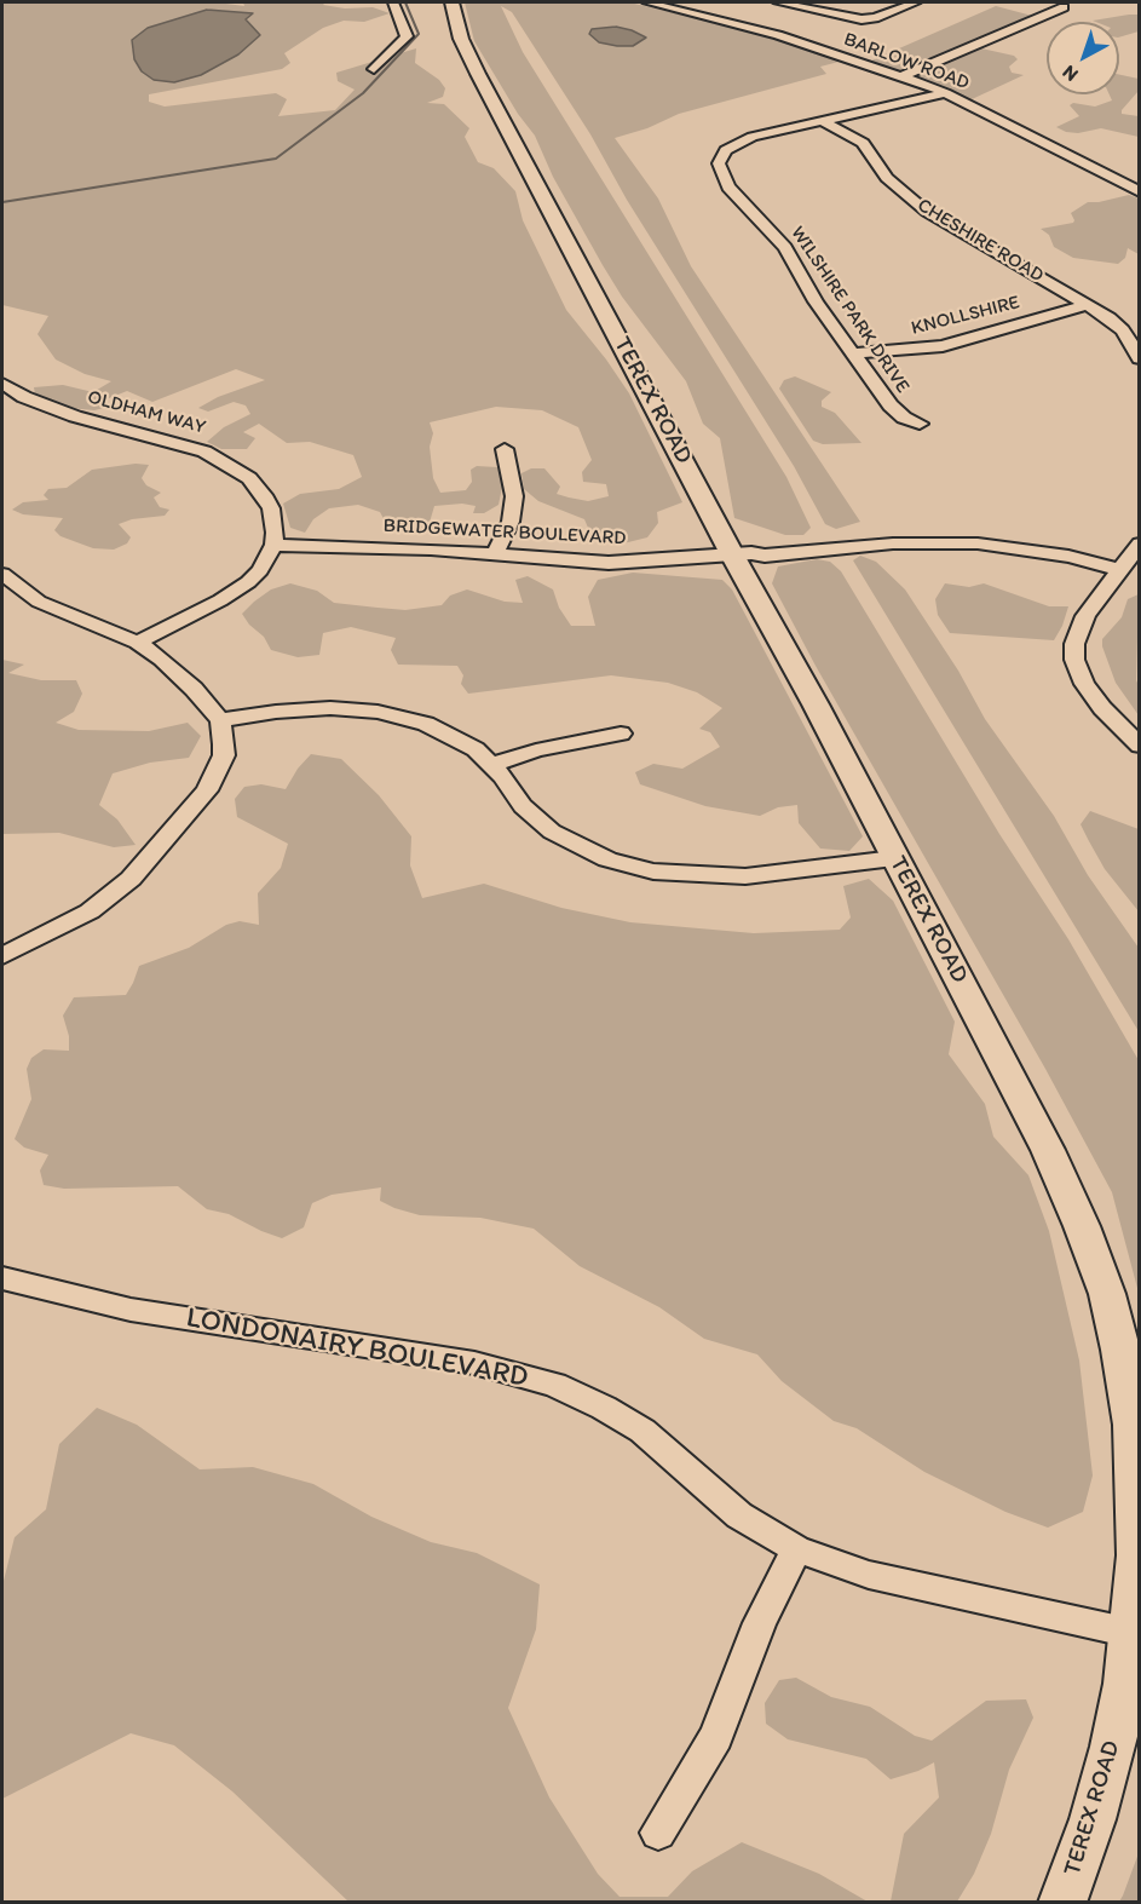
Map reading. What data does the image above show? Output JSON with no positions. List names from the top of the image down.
{
  "streets": {
    "main road": ["TEREX ROAD"],
    "street": [
      "BARLOW ROAD",
      "CHESHIRE ROAD",
      "WILSHIRE PARK DRIVE",
      "KNOLLSHIRE",
      "OLDHAM WAY",
      "BRIDGEWATER BOULEVARD",
      "LONDONAIRY BOULEVARD"
    ]
  },
  "crossings": [
    ["BARLOW ROAD", "WILSHIRE PARK DRIVE"],
    ["CHESHIRE ROAD", "WILSHIRE PARK DRIVE"],
    ["CHESHIRE ROAD", "KNOLLSHIRE"],
    ["WILSHIRE PARK DRIVE", "KNOLLSHIRE"],
    ["TEREX ROAD", "BRIDGEWATER BOULEVARD"],
    ["TEREX ROAD", "LONDONAIRY BOULEVARD"],
    ["OLDHAM WAY", "BRIDGEWATER BOULEVARD"]
  ],
  "north": "bottom left"
}
